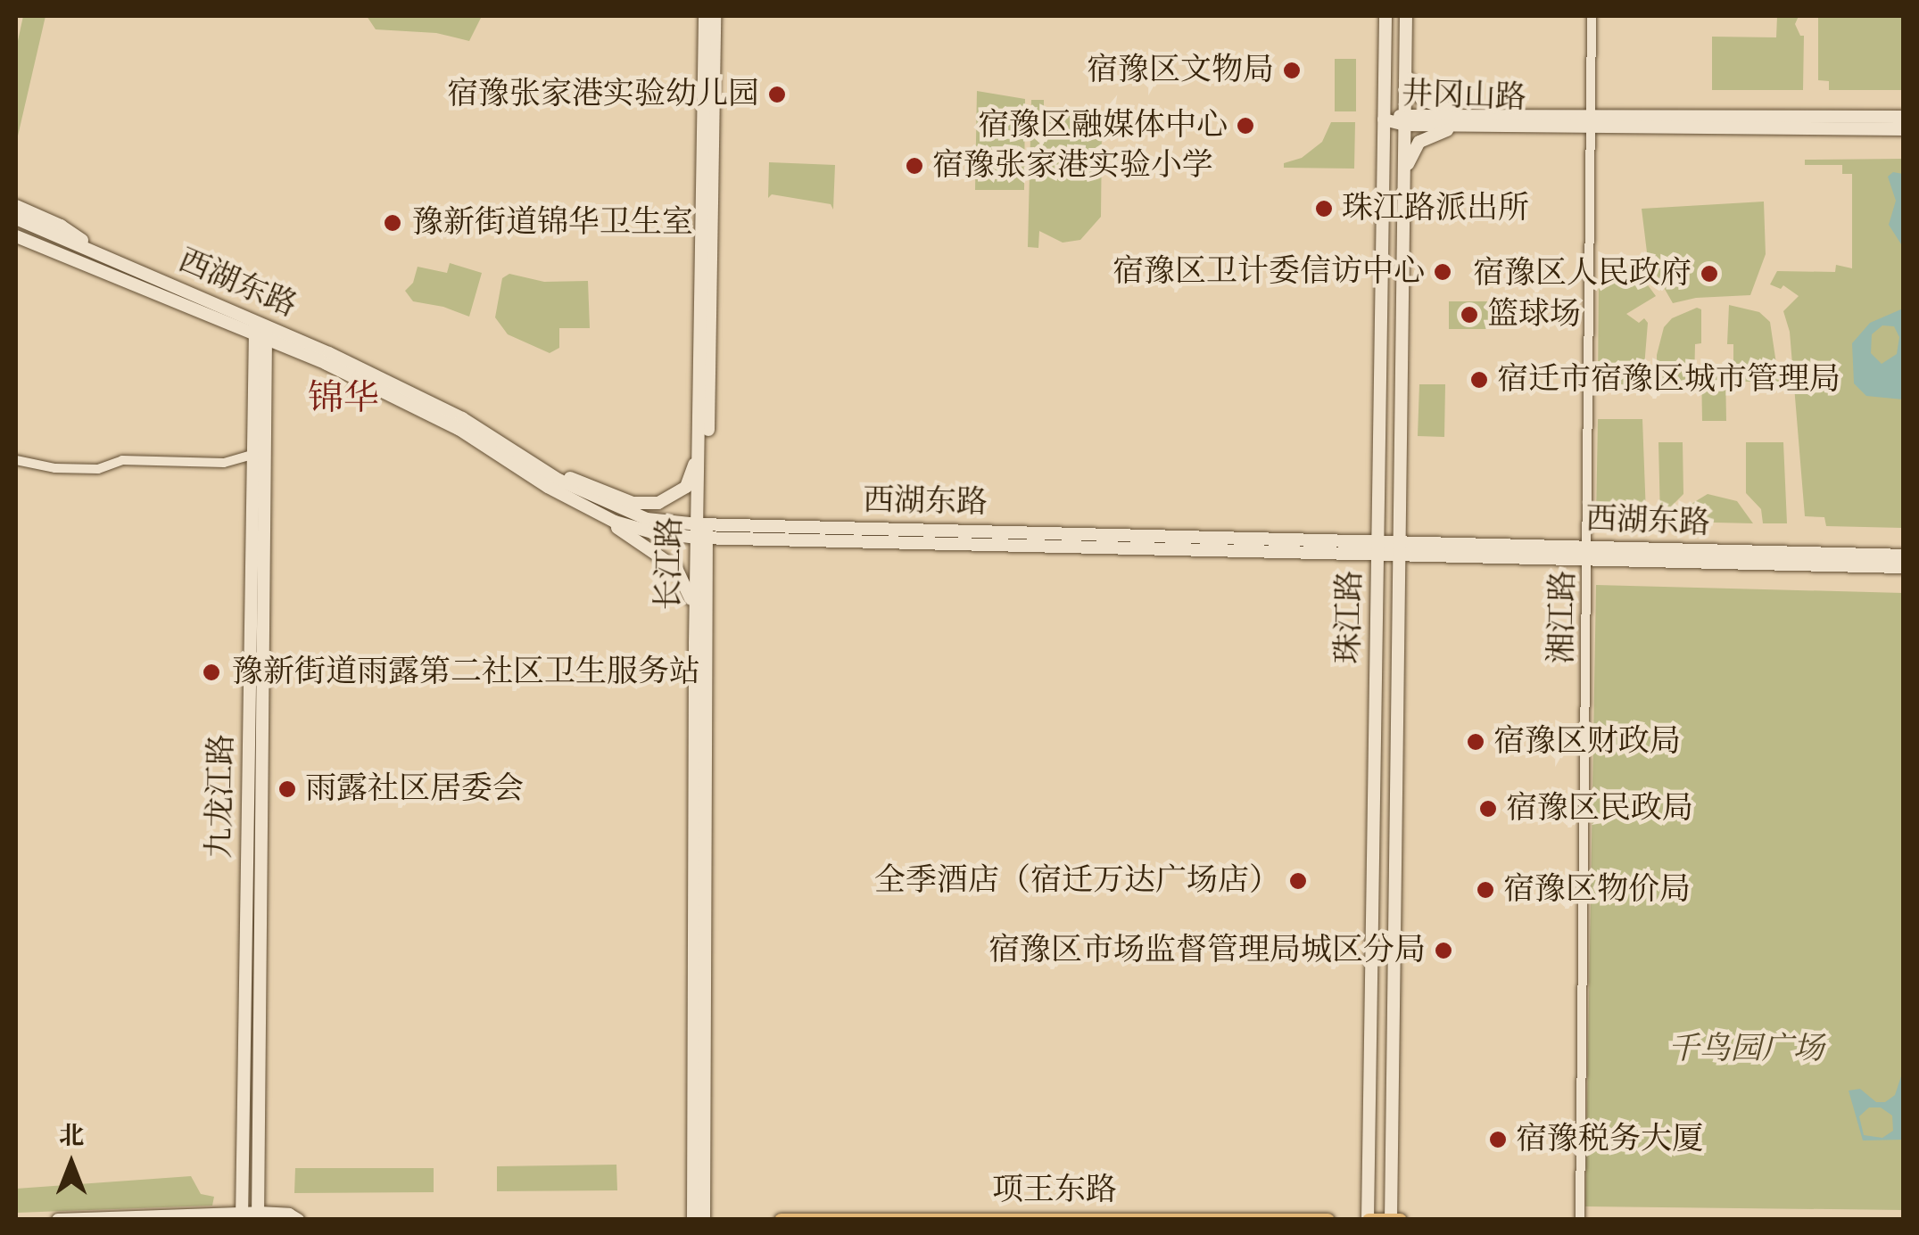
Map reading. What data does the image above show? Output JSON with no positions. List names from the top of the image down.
{
  "streets": {
    "main road": ["项王东路"],
    "street": [
      "井冈山路",
      "西湖东路",
      "长江路",
      "珠江路",
      "湘江路",
      "九龙江路"
    ]
  },
  "crossings": [
    ["井冈山路", "珠江路"],
    ["井冈山路", "湘江路"],
    ["西湖东路", "长江路"],
    ["西湖东路", "珠江路"],
    ["西湖东路", "湘江路"],
    ["西湖东路", "九龙江路"]
  ],
  "districts": ["锦华"],
  "parks": ["千鸟园广场"],
  "places": [
    "宿豫区文物局",
    "宿豫张家港实验幼儿园",
    "宿豫区融媒体中心",
    "宿豫张家港实验小学",
    "珠江路派出所",
    "豫新街道锦华卫生室",
    "宿豫区卫计委信访中心",
    "宿豫区人民政府",
    "篮球场",
    "宿迁市宿豫区城市管理局",
    "豫新街道雨露第二社区卫生服务站",
    "宿豫区财政局",
    "雨露社区居委会",
    "宿豫区民政局",
    "全季酒店（宿迁万达广场店）",
    "宿豫区物价局",
    "宿豫区市场监督管理局城区分局",
    "宿豫税务大厦"
  ],
  "north": "top"
}
